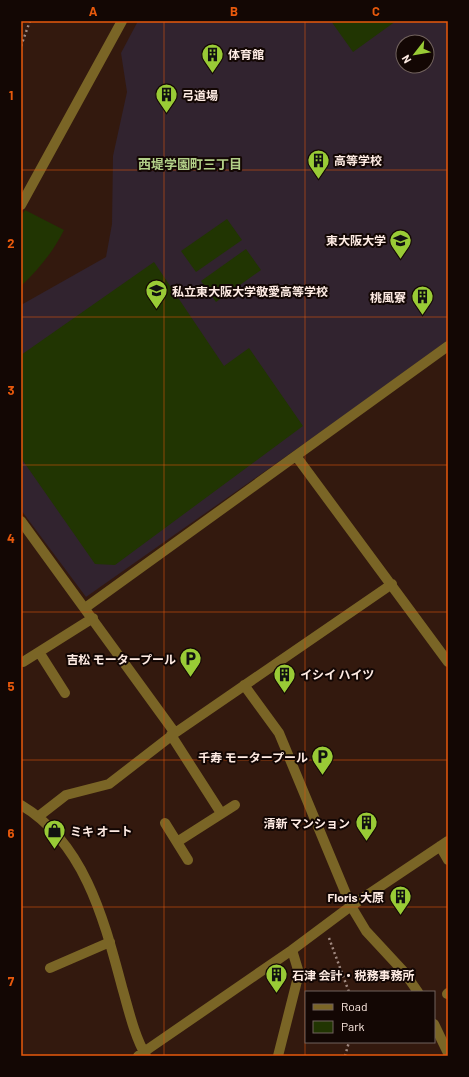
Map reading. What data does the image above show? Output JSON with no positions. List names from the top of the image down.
{
  "districts": ["西堤学園町三丁目"],
  "places": {
    "building": [
      "体育館",
      "弓道場",
      "高等学校",
      "桃風寮",
      "イシイ ハイツ",
      "清新 マンション",
      "Floris 大原",
      "石津 会計・税務事務所"
    ],
    "school or university": ["東大阪大学", "私立東大阪大学敬愛高等学校"],
    "parking": ["吉松 モータープール", "千寿 モータープール"],
    "shop": ["ミキ オート"]
  },
  "legend": ["Road", "Park"],
  "north": "bottom left",
  "grid": {
    "columns": ["A", "B", "C"],
    "rows": [
      "1",
      "2",
      "3",
      "4",
      "5",
      "6",
      "7"
    ]
  }
}
